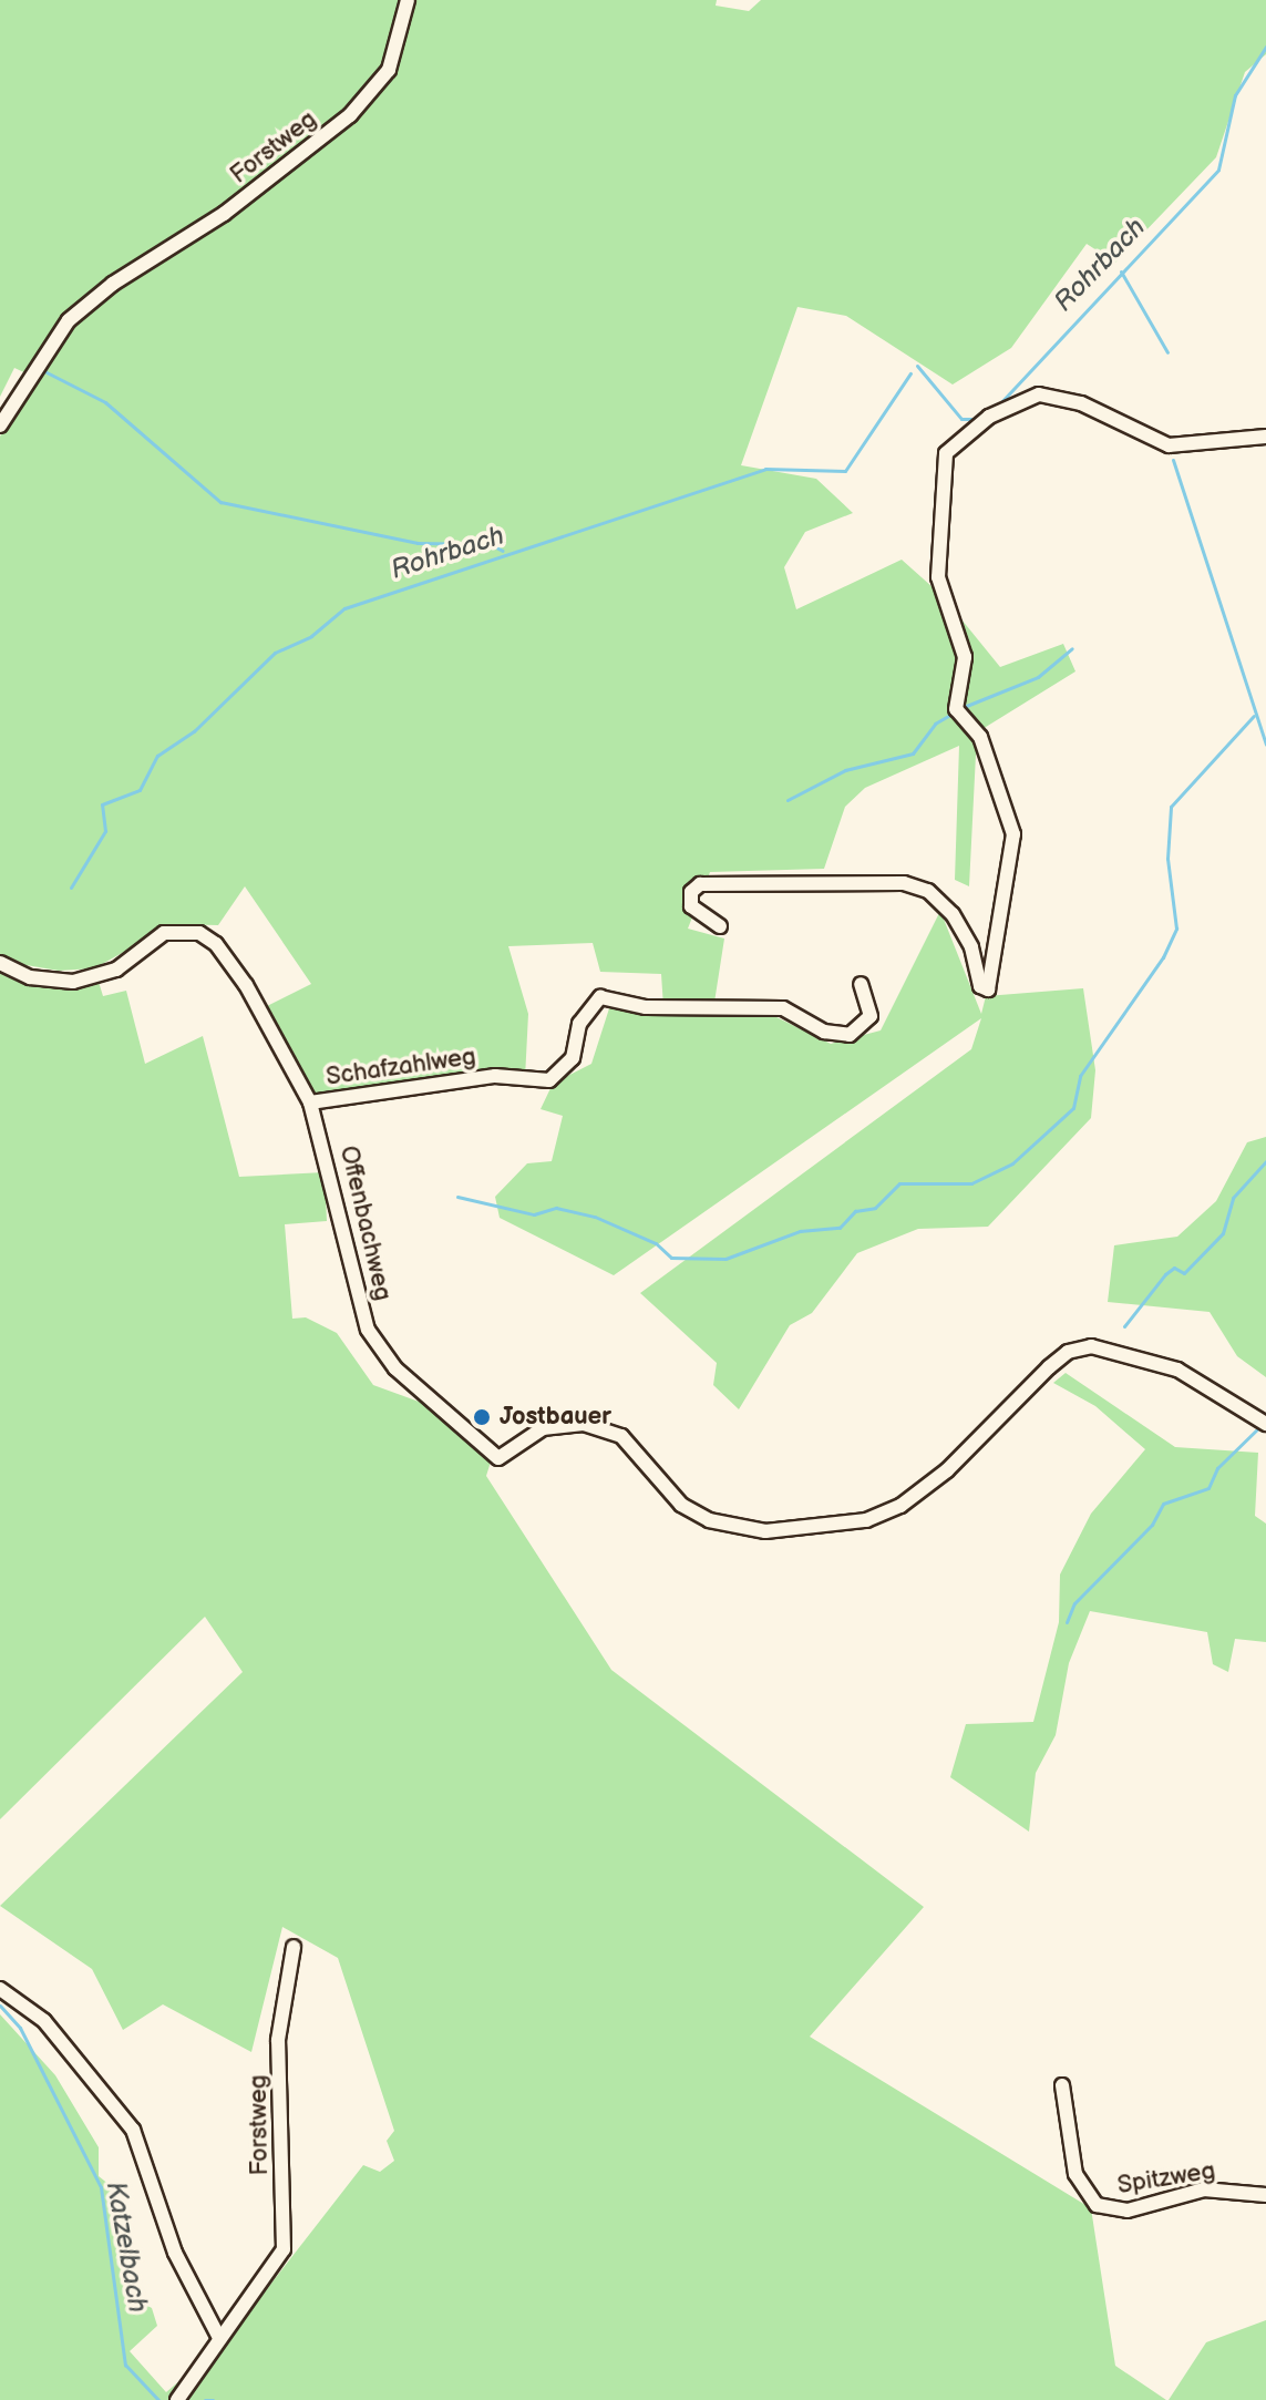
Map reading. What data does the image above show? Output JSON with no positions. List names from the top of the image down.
{
  "streets": {
    "street": [
      "Forstweg",
      "Schafzahlweg",
      "Offenbachweg",
      "Spitzweg"
    ]
  },
  "crossings": [
    ["Schafzahlweg", "Offenbachweg"]
  ],
  "water": ["Rohrbach", "Katzelbach"],
  "places": ["Jostbauer"]
}
